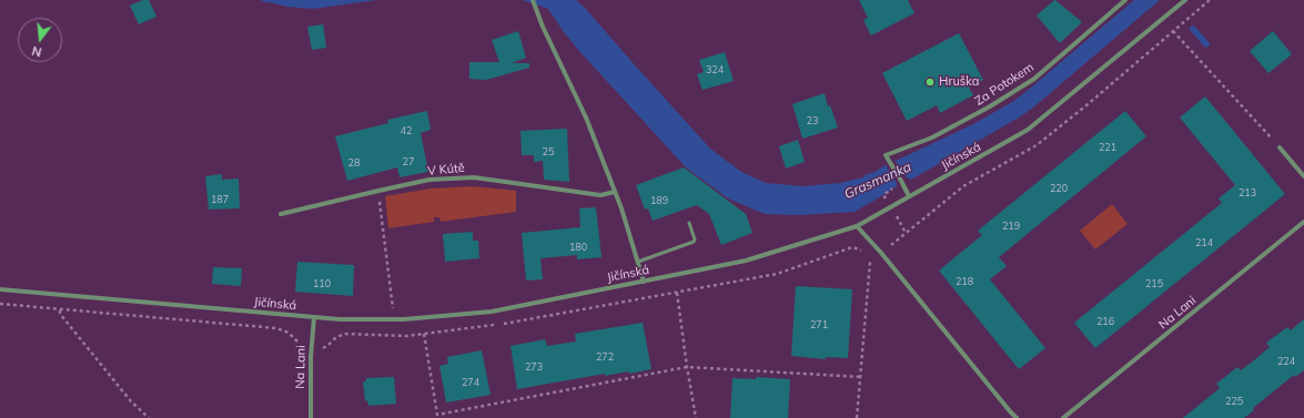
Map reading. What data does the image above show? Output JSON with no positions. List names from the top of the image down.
{
  "streets": {
    "street": [
      "Za Potokem",
      "Jičínská",
      "V Kútě",
      "Na Lani"
    ]
  },
  "crossings": [
    ["Za Potokem", "Jičínská"],
    ["Jičínská", "Na Lani"]
  ],
  "water": ["Grasmanka"],
  "places": ["Hruška"],
  "house_numbers": [
    "324",
    "23",
    "42",
    "221",
    "25",
    "27",
    "28",
    "220",
    "213",
    "187",
    "189",
    "219",
    "214",
    "180",
    "218",
    "110",
    "215",
    "216",
    "271",
    "272",
    "224",
    "273",
    "274",
    "225"
  ],
  "north": "bottom"
}
